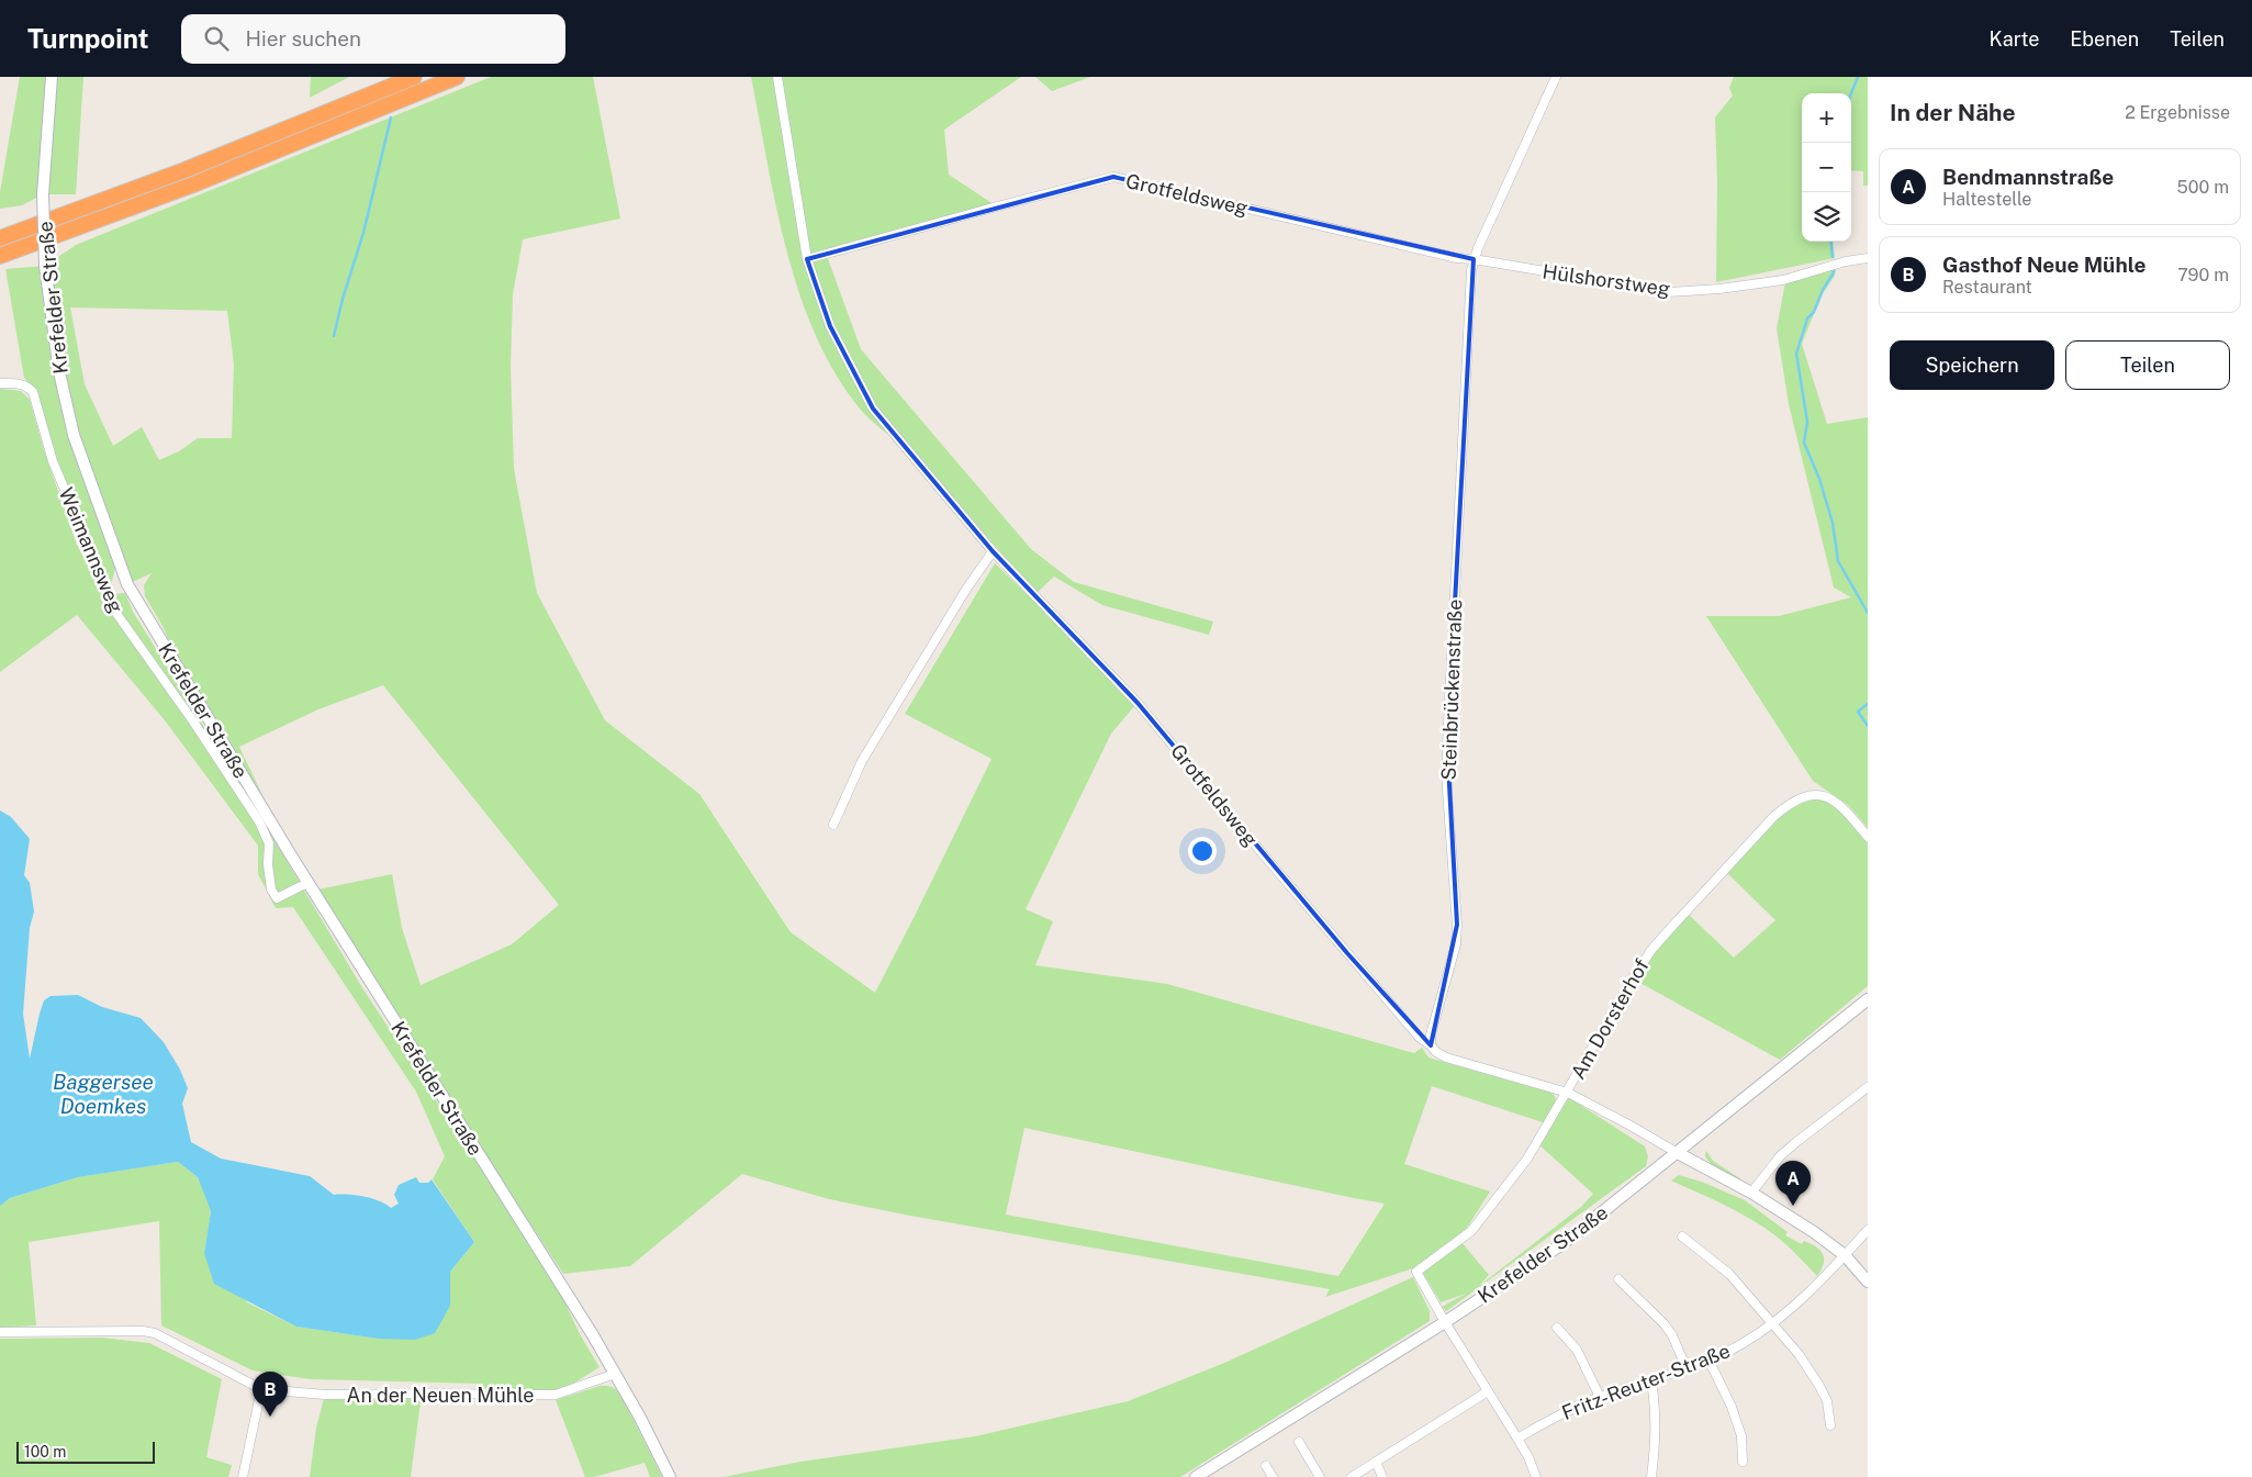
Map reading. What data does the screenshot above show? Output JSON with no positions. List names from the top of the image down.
{
  "streets": {
    "main road": ["Krefelder Straße"],
    "street": [
      "Grotfeldsweg",
      "Hülshorstweg",
      "Weimannsweg",
      "Steinbrückenstraße",
      "Am Dorsterhof",
      "Fritz-Reuter-Straße",
      "An der Neuen Mühle"
    ]
  },
  "crossings": [
    ["Grotfeldsweg", "Hülshorstweg"],
    ["Grotfeldsweg", "Steinbrückenstraße"],
    ["Hülshorstweg", "Steinbrückenstraße"],
    ["Krefelder Straße", "Weimannsweg"],
    ["Krefelder Straße", "Am Dorsterhof"],
    ["Krefelder Straße", "An der Neuen Mühle"]
  ],
  "water": ["Baggersee Doemkes"],
  "scale_bar": "100 m",
  "page": {
    "header": "Turnpoint",
    "search": "Hier suchen",
    "nav": ["Karte", "Ebenen", "Teilen"],
    "heading": ["In der Nähe", "2 Ergebnisse"],
    "map_buttons": ["+", "−"],
    "list": [
      {
        "mark": "A",
        "name": "Bendmannstraße",
        "note": "Haltestelle",
        "value": "500 m"
      },
      {
        "mark": "B",
        "name": "Gasthof Neue Mühle",
        "note": "Restaurant",
        "value": "790 m"
      }
    ],
    "buttons": ["Speichern", "Teilen"],
    "pins": ["A", "B"],
    "scale": "100 m"
  }
}
